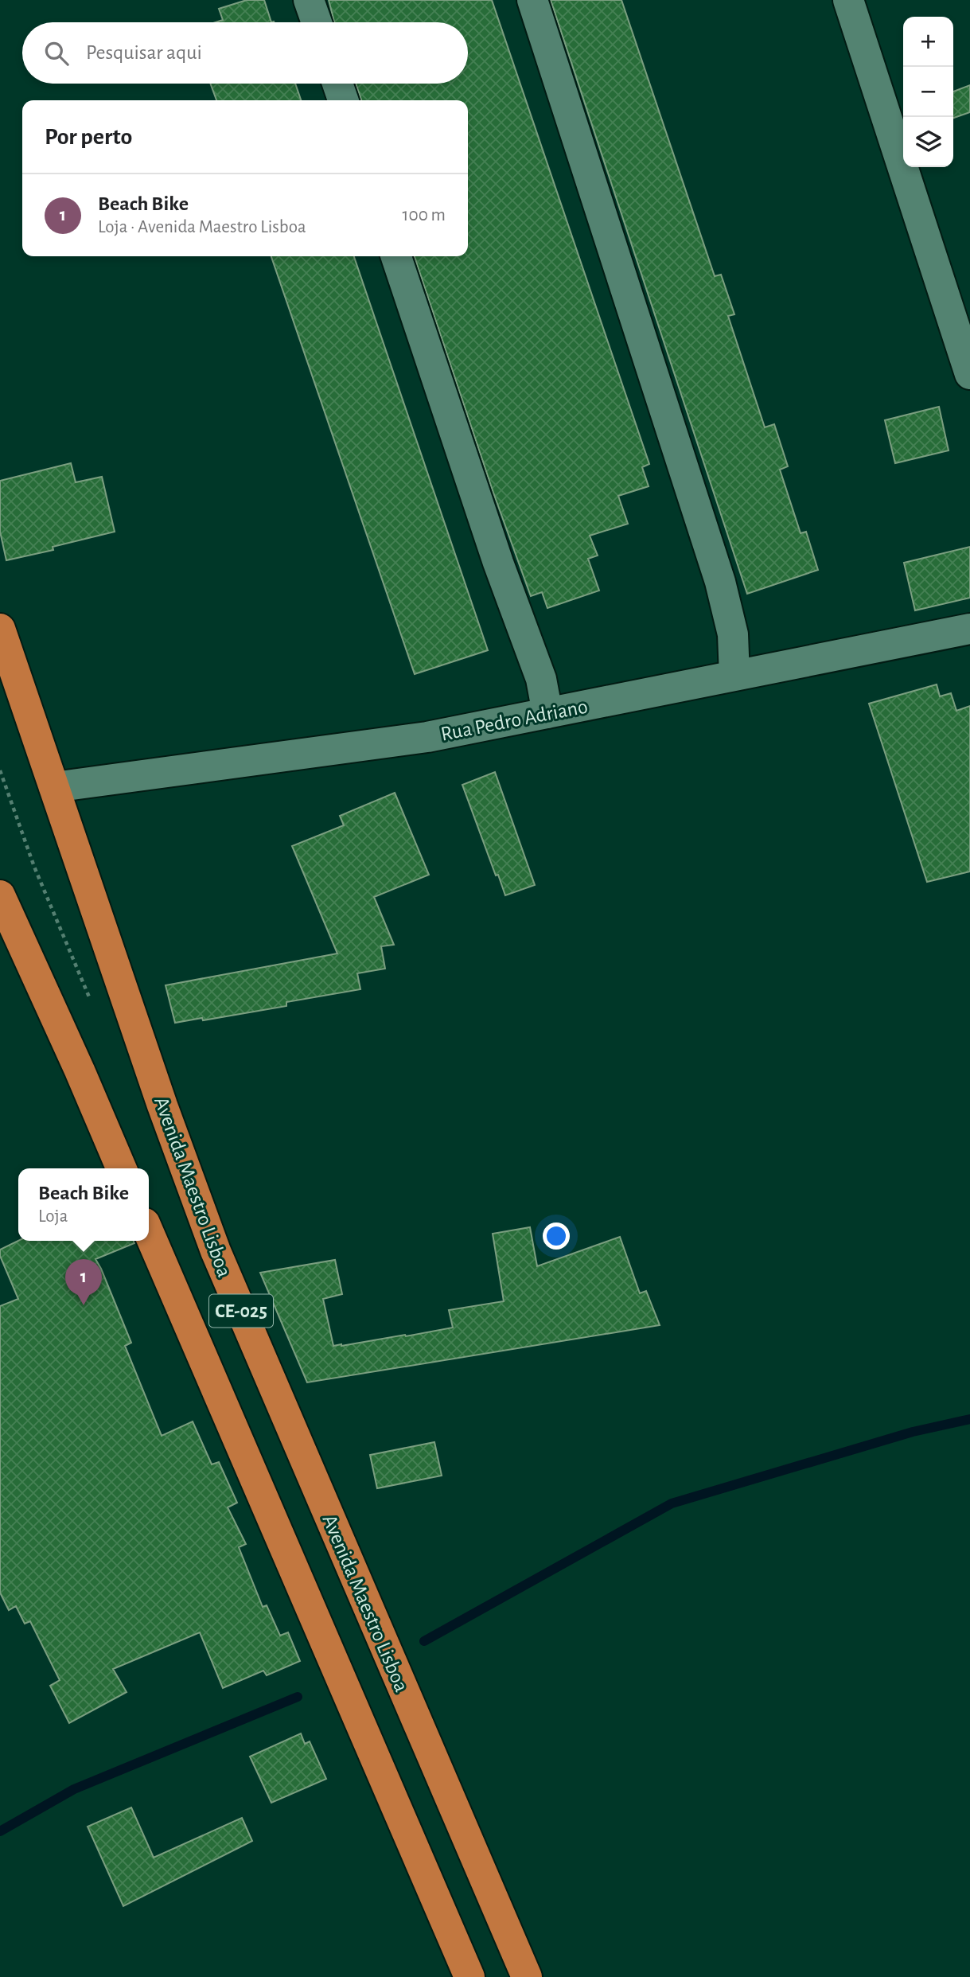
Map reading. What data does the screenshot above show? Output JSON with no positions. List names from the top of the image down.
{
  "streets": {
    "highway": ["Avenida Maestro Lisboa", "CE-025"],
    "street": ["Rua Pedro Adriano"]
  },
  "crossings": [
    ["Rua Pedro Adriano", "Avenida Maestro Lisboa"]
  ],
  "page": {
    "map_buttons": ["+", "−"],
    "search": "Pesquisar aqui",
    "heading": "Por perto",
    "list": [
      {
        "mark": "1",
        "name": "Beach Bike",
        "note": "Loja · Avenida Maestro Lisboa",
        "value": "100 m"
      }
    ],
    "popup": ["Beach Bike", "Loja"],
    "pins": "1"
  }
}
